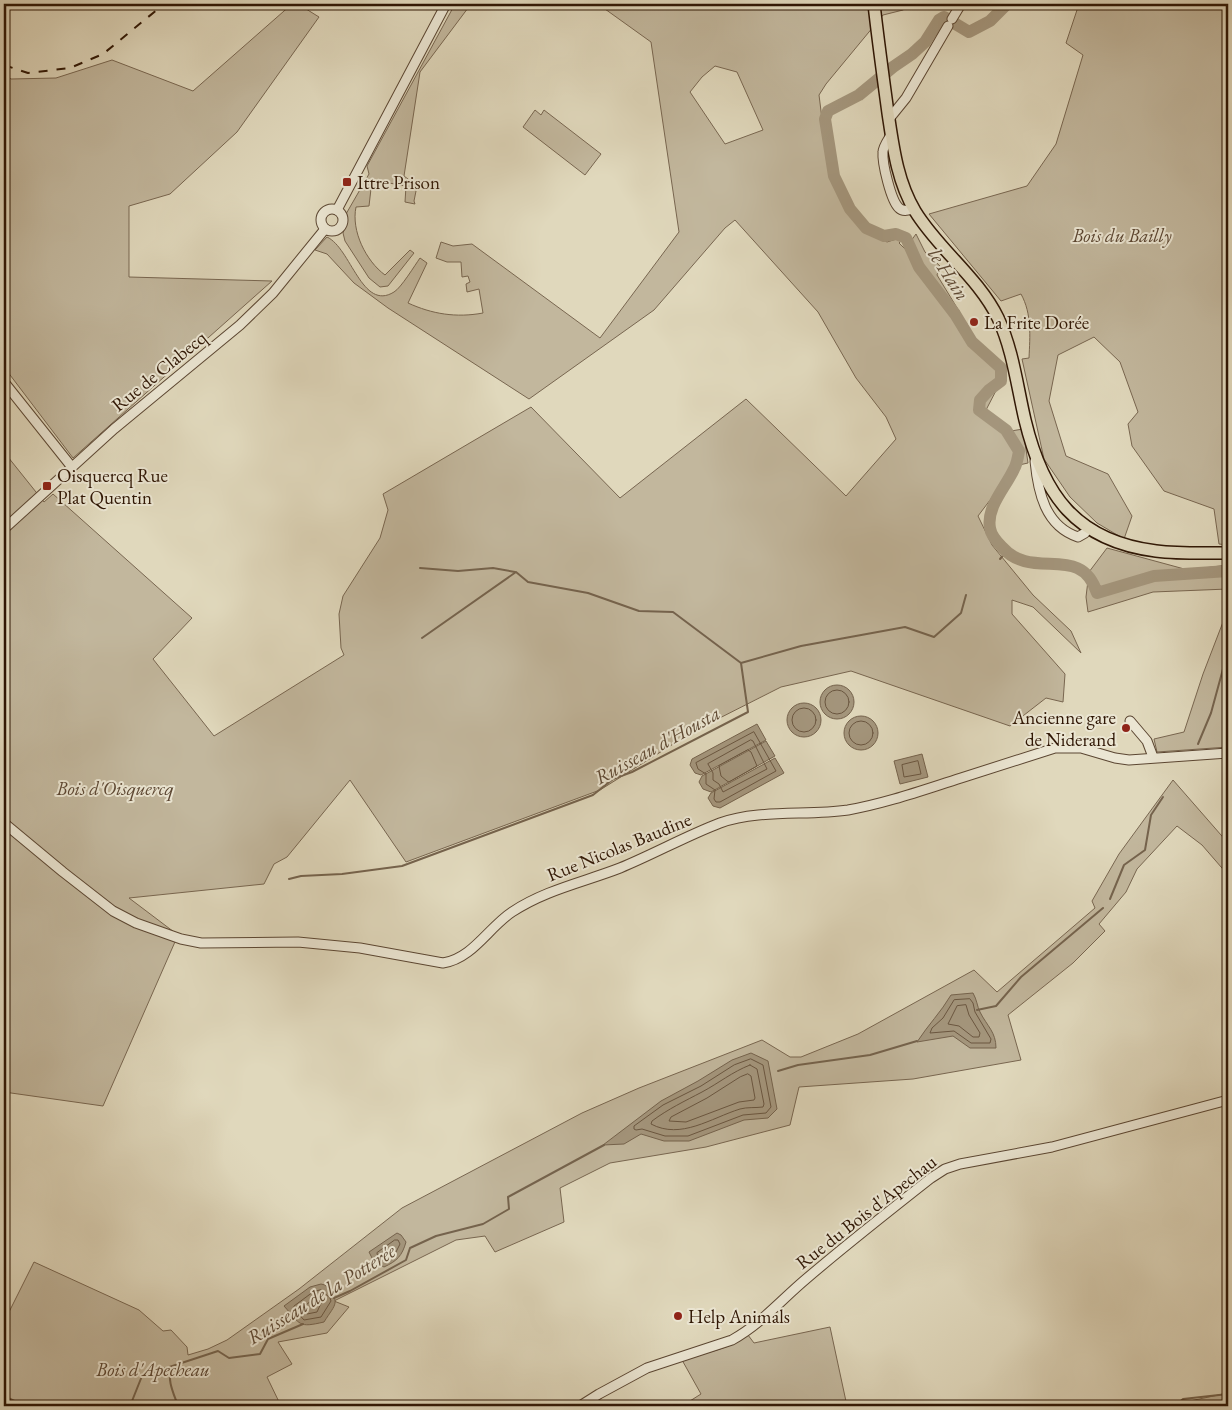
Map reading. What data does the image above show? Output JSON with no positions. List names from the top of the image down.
{
  "streets": {
    "street": ["Rue de Clabecq", "Rue Nicolas Baudine", "Rue du Bois d'Apechau"]
  },
  "water": ["le Hain", "Ruisseau d'Housta", "Ruisseau de la Potterée"],
  "parks": ["Bois du Bailly", "Bois d'Oisquercq", "Bois d'Apecheau"],
  "places": {
    "transit": ["Ittre Prison", "Oisquercq Rue Plat Quentin"],
    "other": ["La Frite Dorée", "Ancienne gare de Niderand", "Help Animals"]
  }
}
